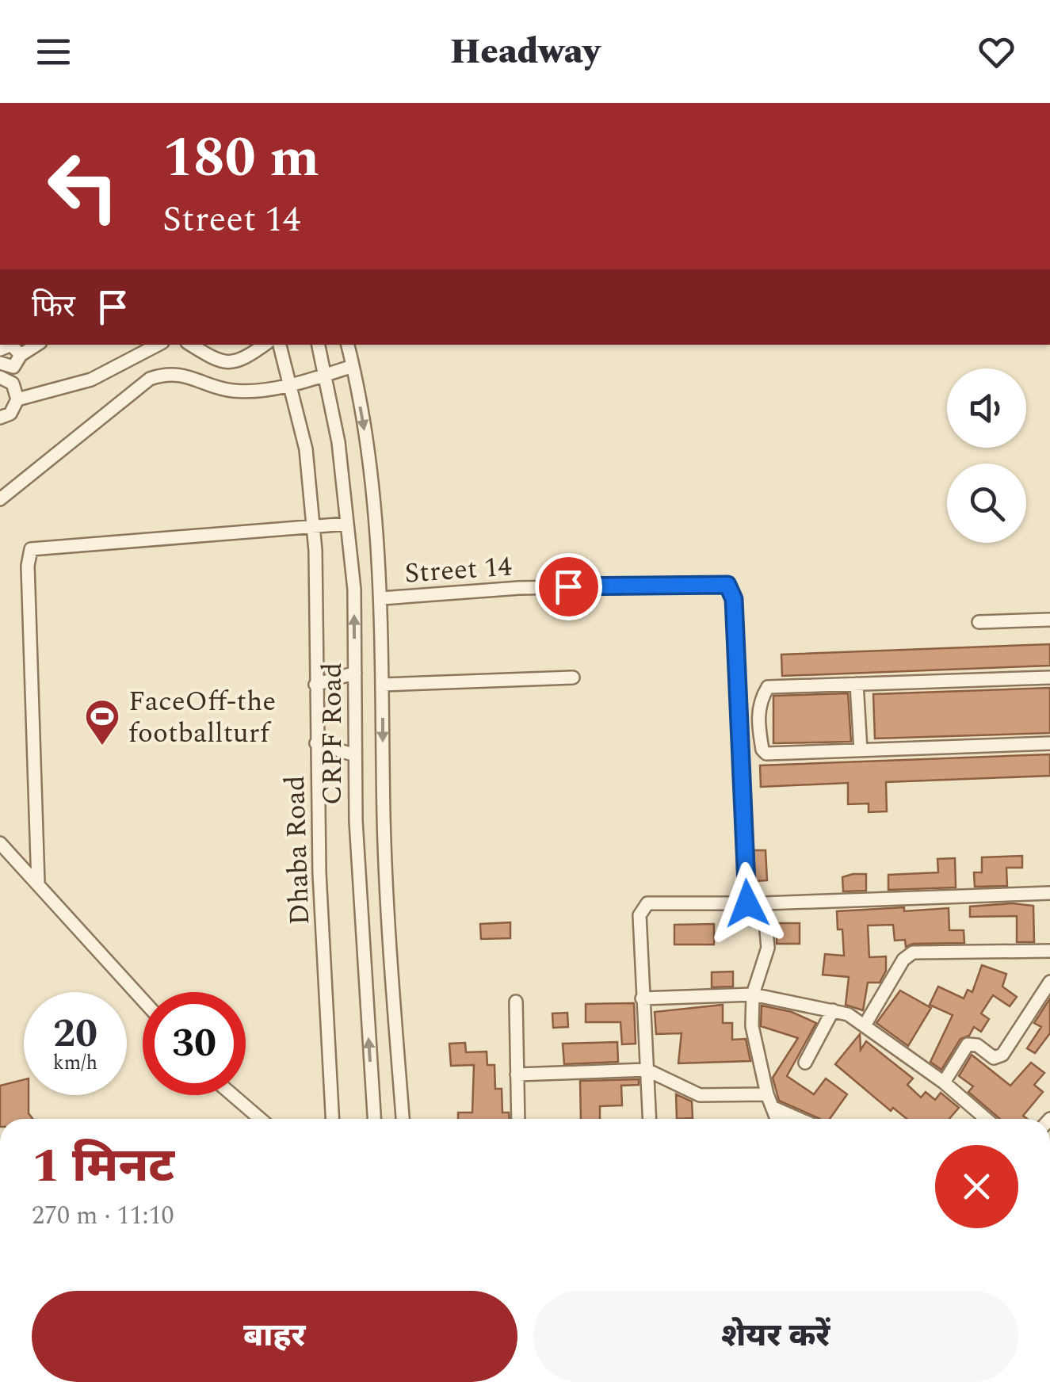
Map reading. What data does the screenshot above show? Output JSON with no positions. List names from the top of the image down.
{
  "streets": {
    "street": ["Street 14", "CRPF Road", "Dhaba Road"]
  },
  "places": {
    "sports": ["FaceOff-the footballturf"]
  },
  "page": {
    "header": "Headway",
    "turn": ["180 m", "Street 14"],
    "then": "फिर",
    "speed": "20 km/h",
    "limit": "30",
    "heading": ["1 मिनट", "270 m · 11:10"],
    "buttons": ["बाहर", "शेयर करें"]
  }
}
